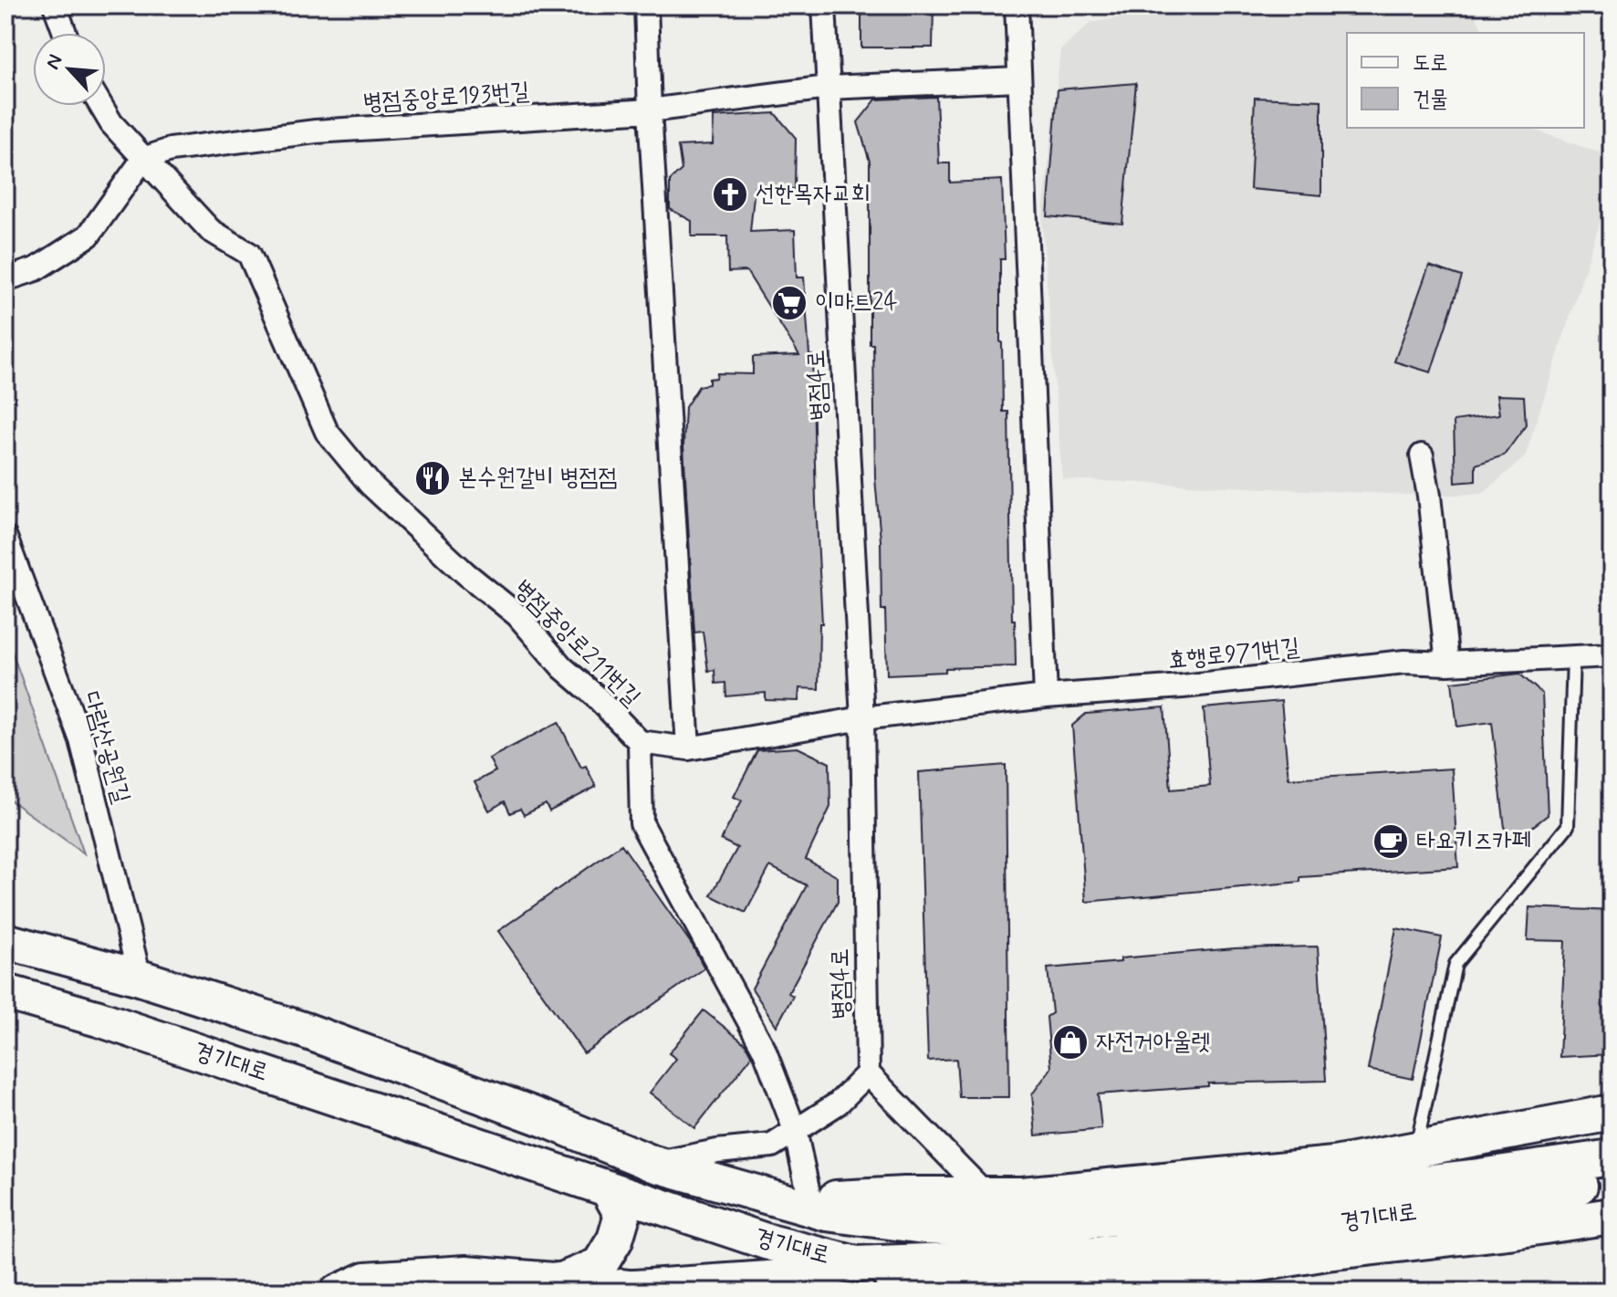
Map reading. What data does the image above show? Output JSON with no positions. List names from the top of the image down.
{
  "streets": {
    "main road": ["경기대로"],
    "street": [
      "병점중앙로193번길",
      "병점4로",
      "병점중앙로211번길",
      "효행로971번길",
      "다람산공원길"
    ]
  },
  "crossings": [
    ["병점중앙로193번길", "병점4로"],
    ["병점중앙로193번길", "병점중앙로211번길"],
    ["병점4로", "효행로971번길"],
    ["병점중앙로211번길", "경기대로"],
    ["다람산공원길", "경기대로"]
  ],
  "places": {
    "church": ["선한목자교회"],
    "supermarket": ["이마트24"],
    "restaurant": ["본수원갈비 병점점"],
    "cafe": ["타요키즈카페"],
    "shop": ["자전거아울렛"]
  },
  "legend": ["도로", "건물"],
  "north": "top left"
}
